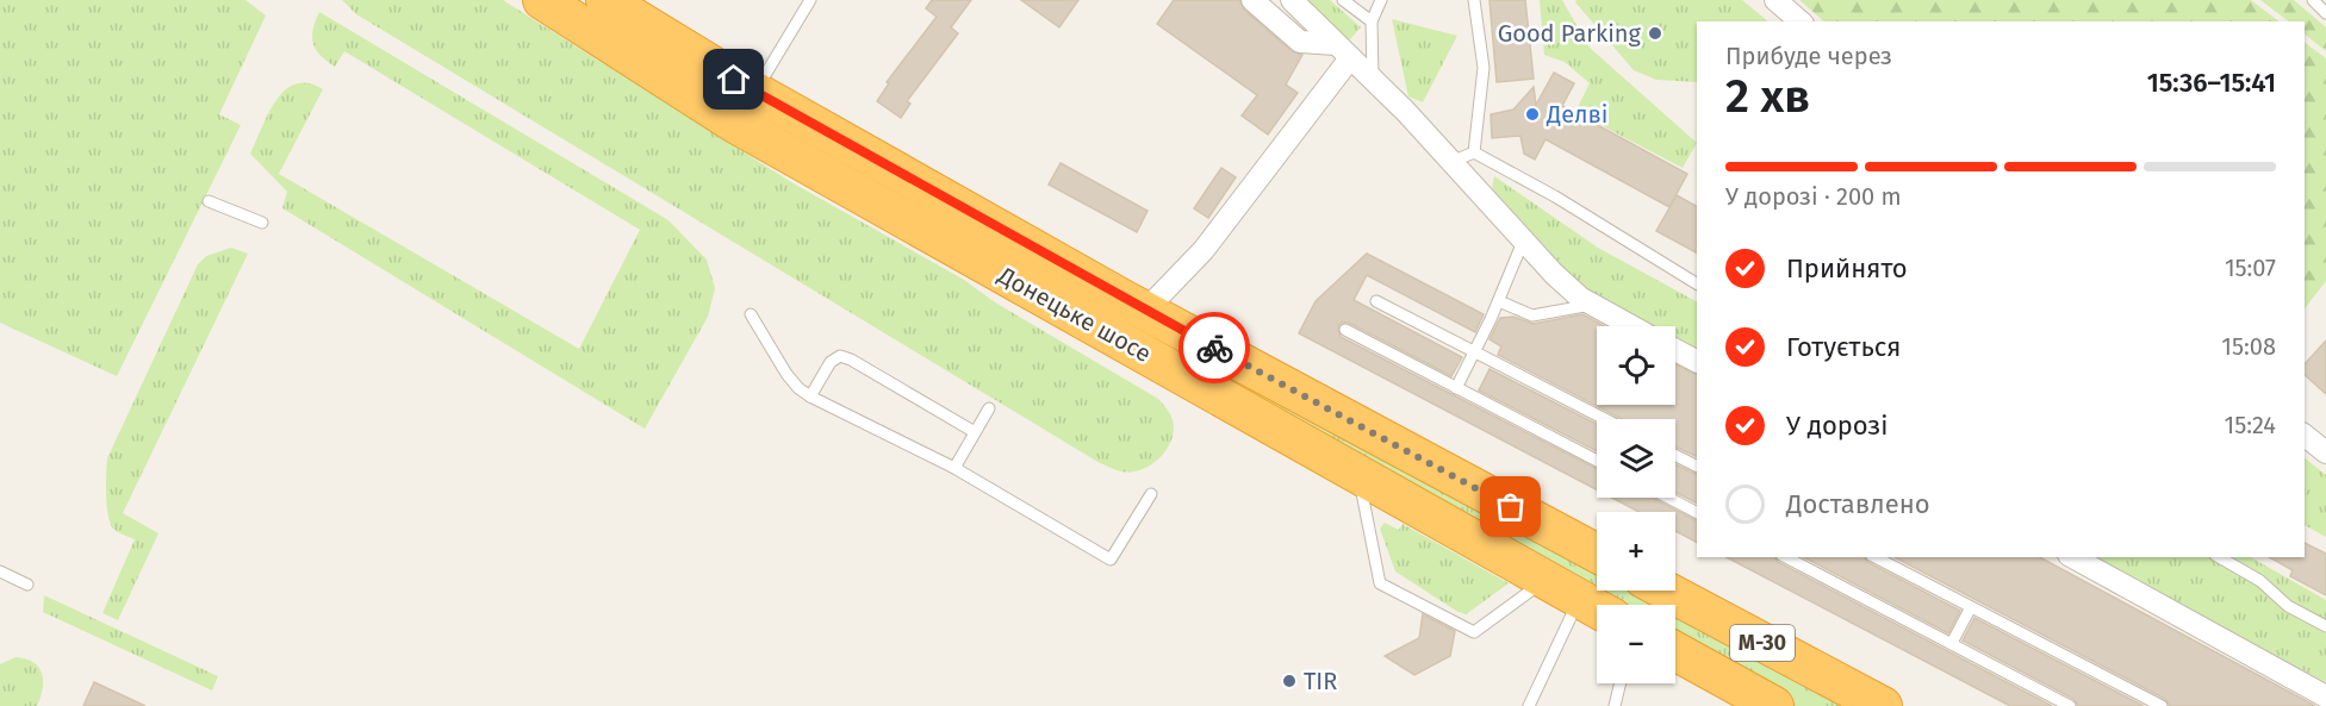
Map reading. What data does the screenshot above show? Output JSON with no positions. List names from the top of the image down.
{
  "streets": {
    "highway": ["Донецьке шосе", "М-30"]
  },
  "places": ["Good Parking", "Делві", "TIR"],
  "page": {
    "heading": ["2 хв", "Прибуде через", "15:36–15:41"],
    "bar": "У дорозі · 200 m",
    "list": [
      ["Прийнято", "15:07"],
      ["Готується", "15:08"],
      ["У дорозі", "15:24"],
      "Доставлено"
    ],
    "map_buttons": ["+", "−"]
  }
}
